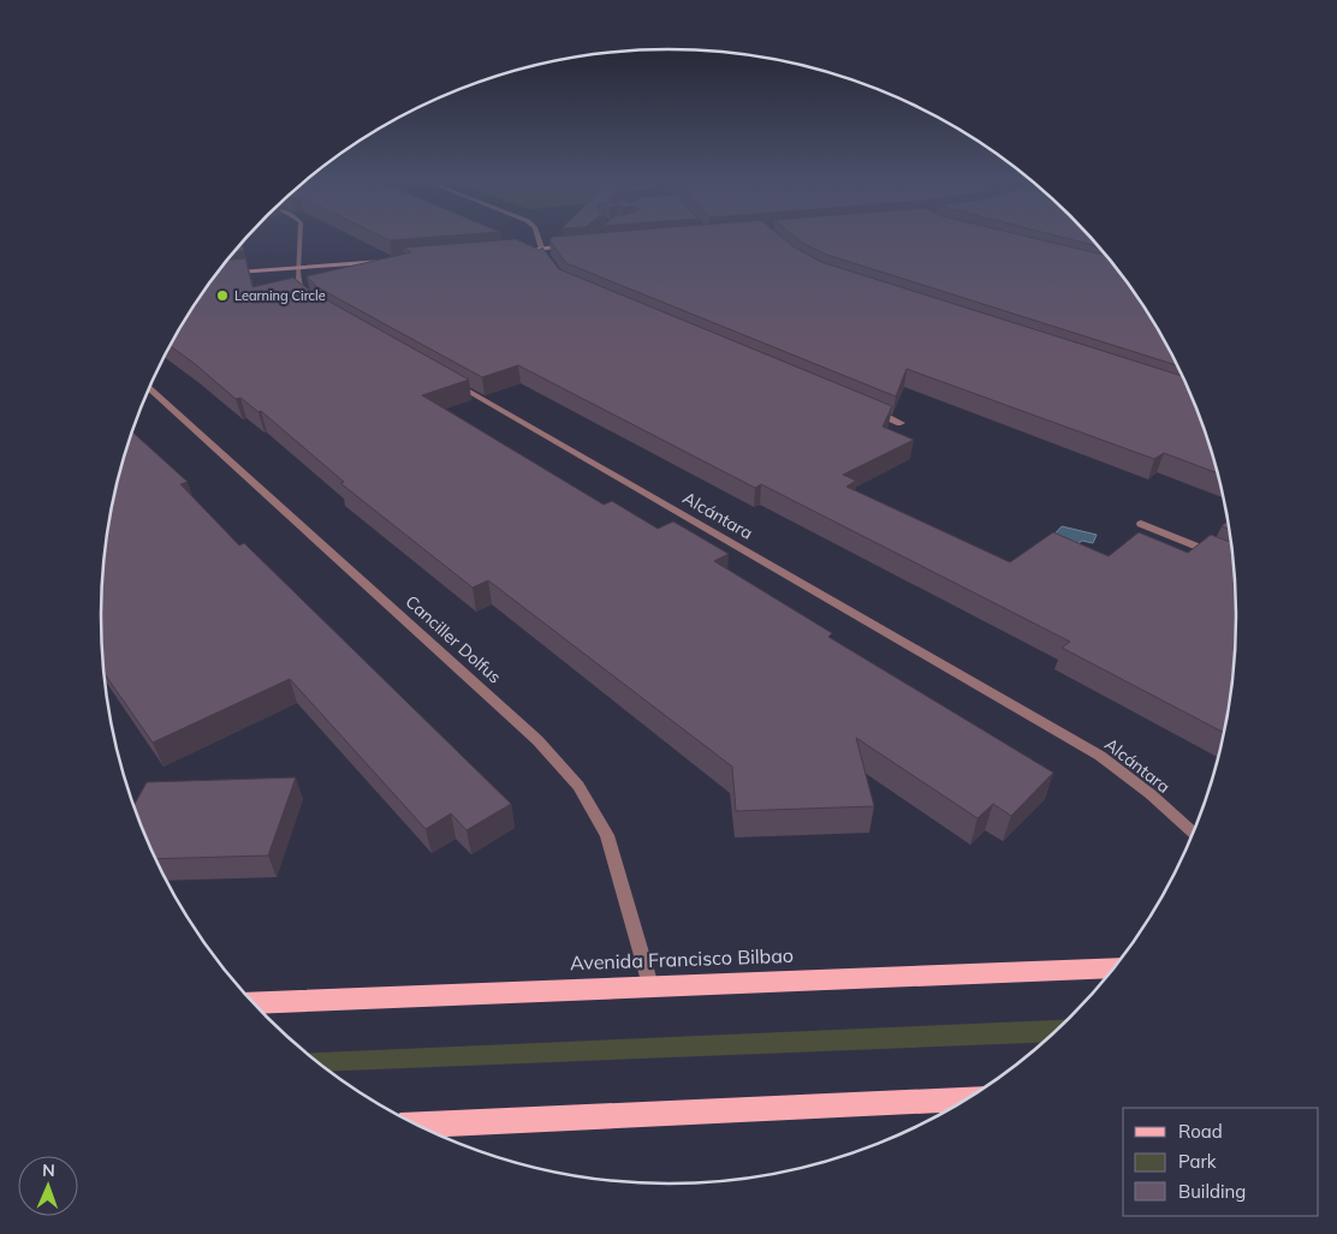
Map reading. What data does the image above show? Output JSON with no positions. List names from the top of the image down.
{
  "streets": {
    "main road": ["Avenida Francisco Bilbao"],
    "street": ["Alcántara", "Canciller Dolfus"]
  },
  "crossings": [
    ["Canciller Dolfus", "Avenida Francisco Bilbao"]
  ],
  "places": ["Learning Circle"],
  "legend": ["Road", "Park", "Building"],
  "north": "top"
}
